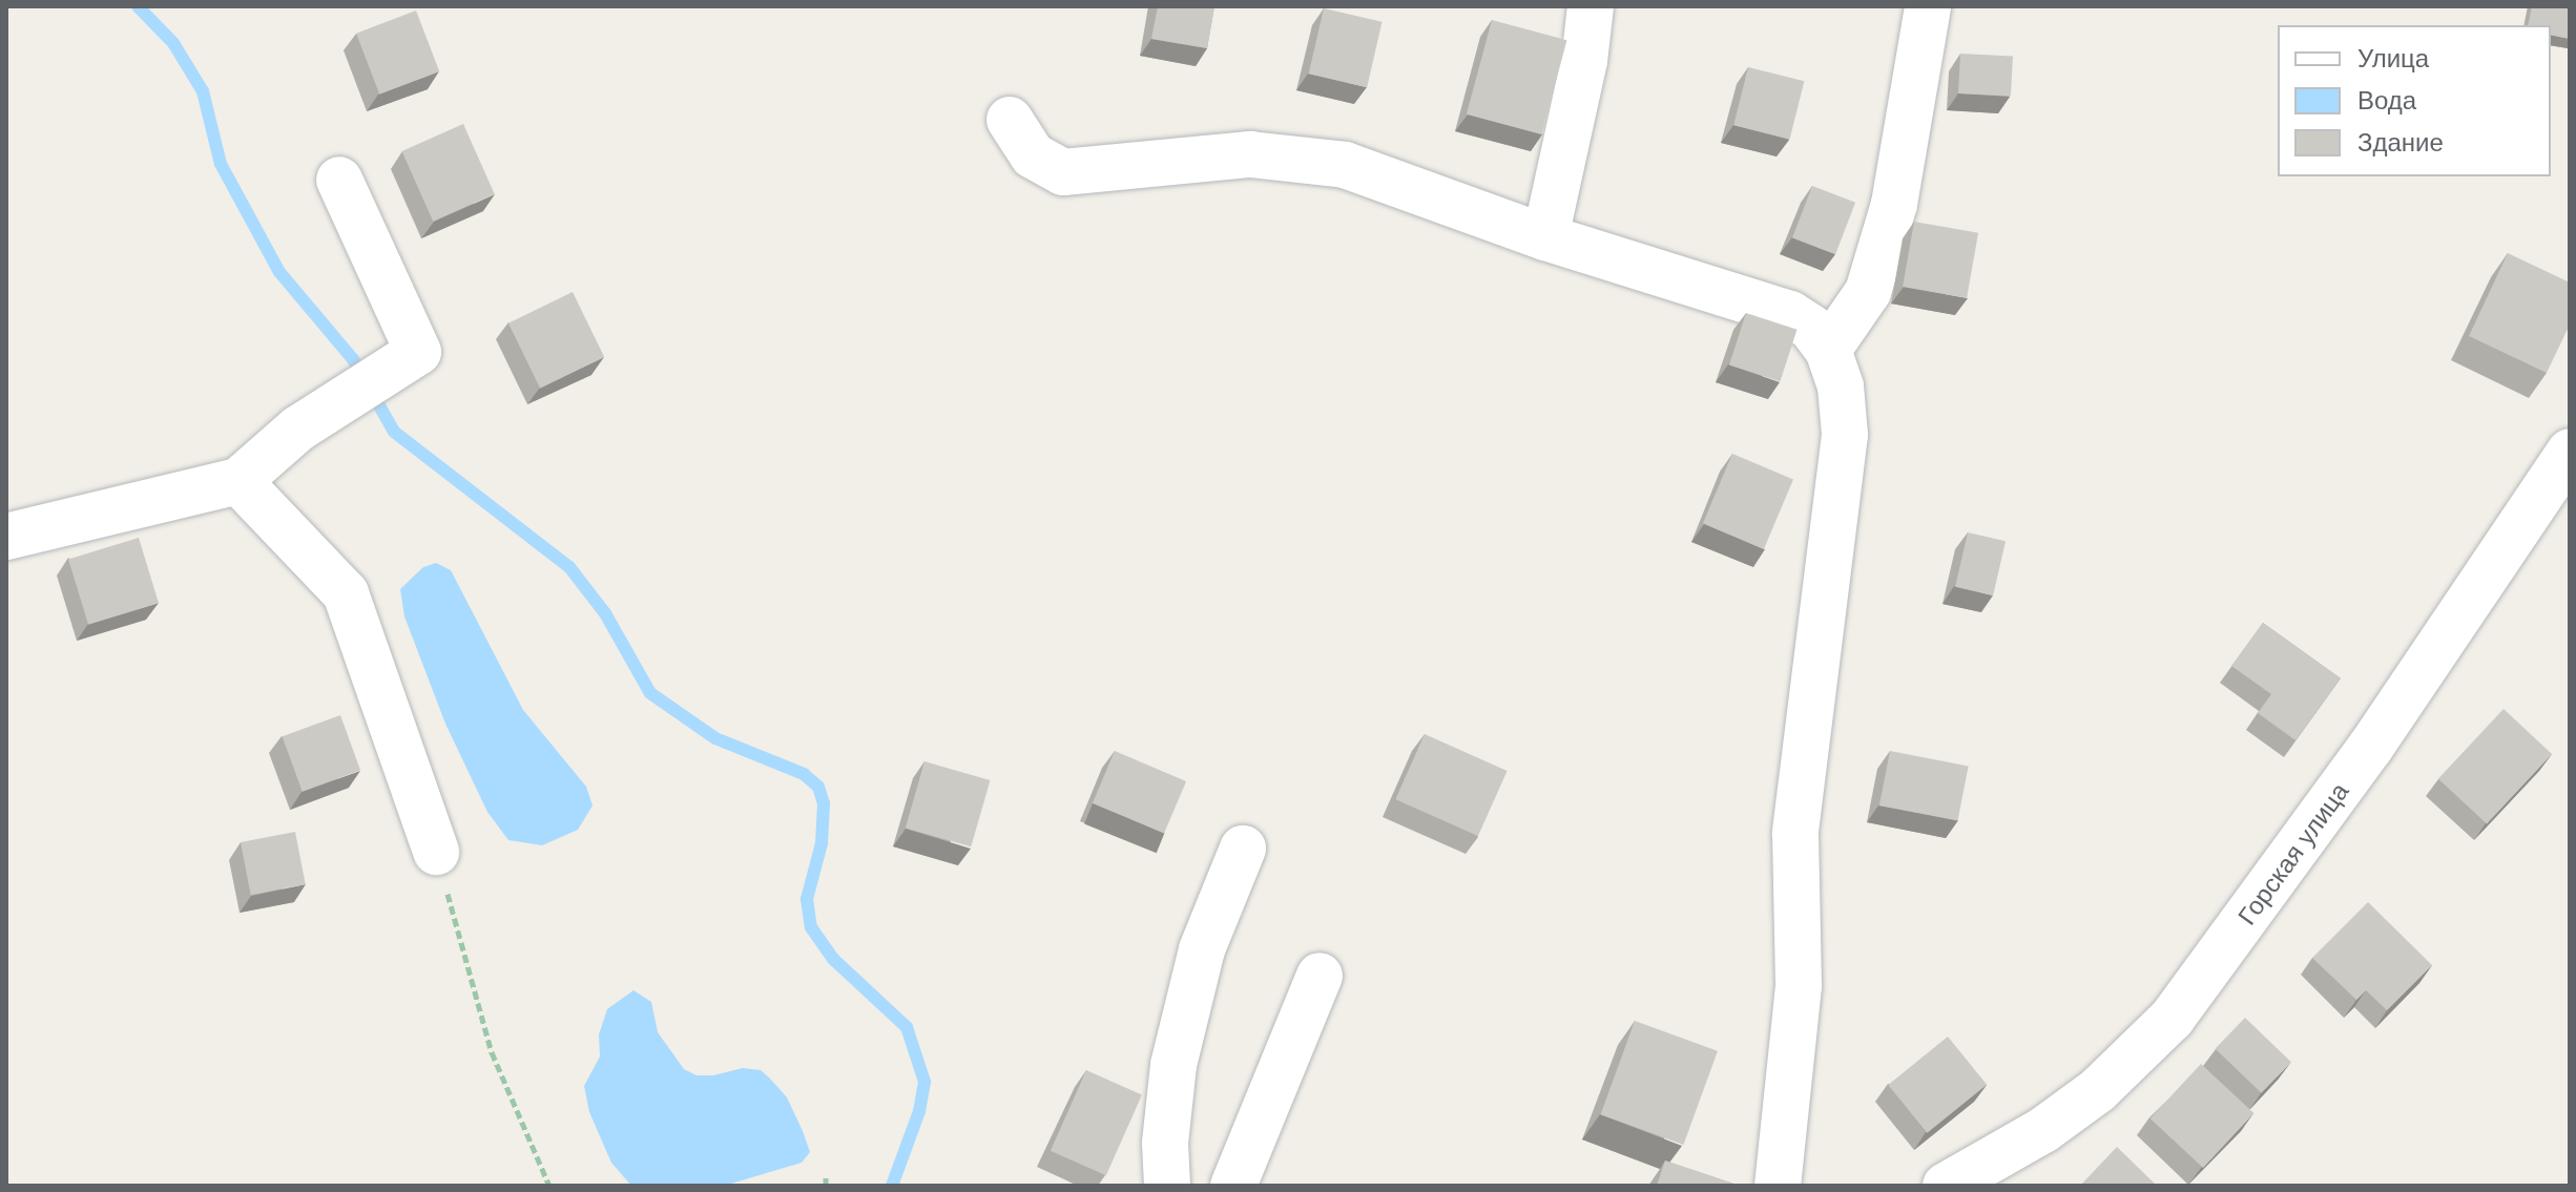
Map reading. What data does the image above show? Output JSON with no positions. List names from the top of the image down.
{
  "streets": {
    "street": ["Горская улица"]
  },
  "legend": ["Улица", "Вода", "Здание"]
}
